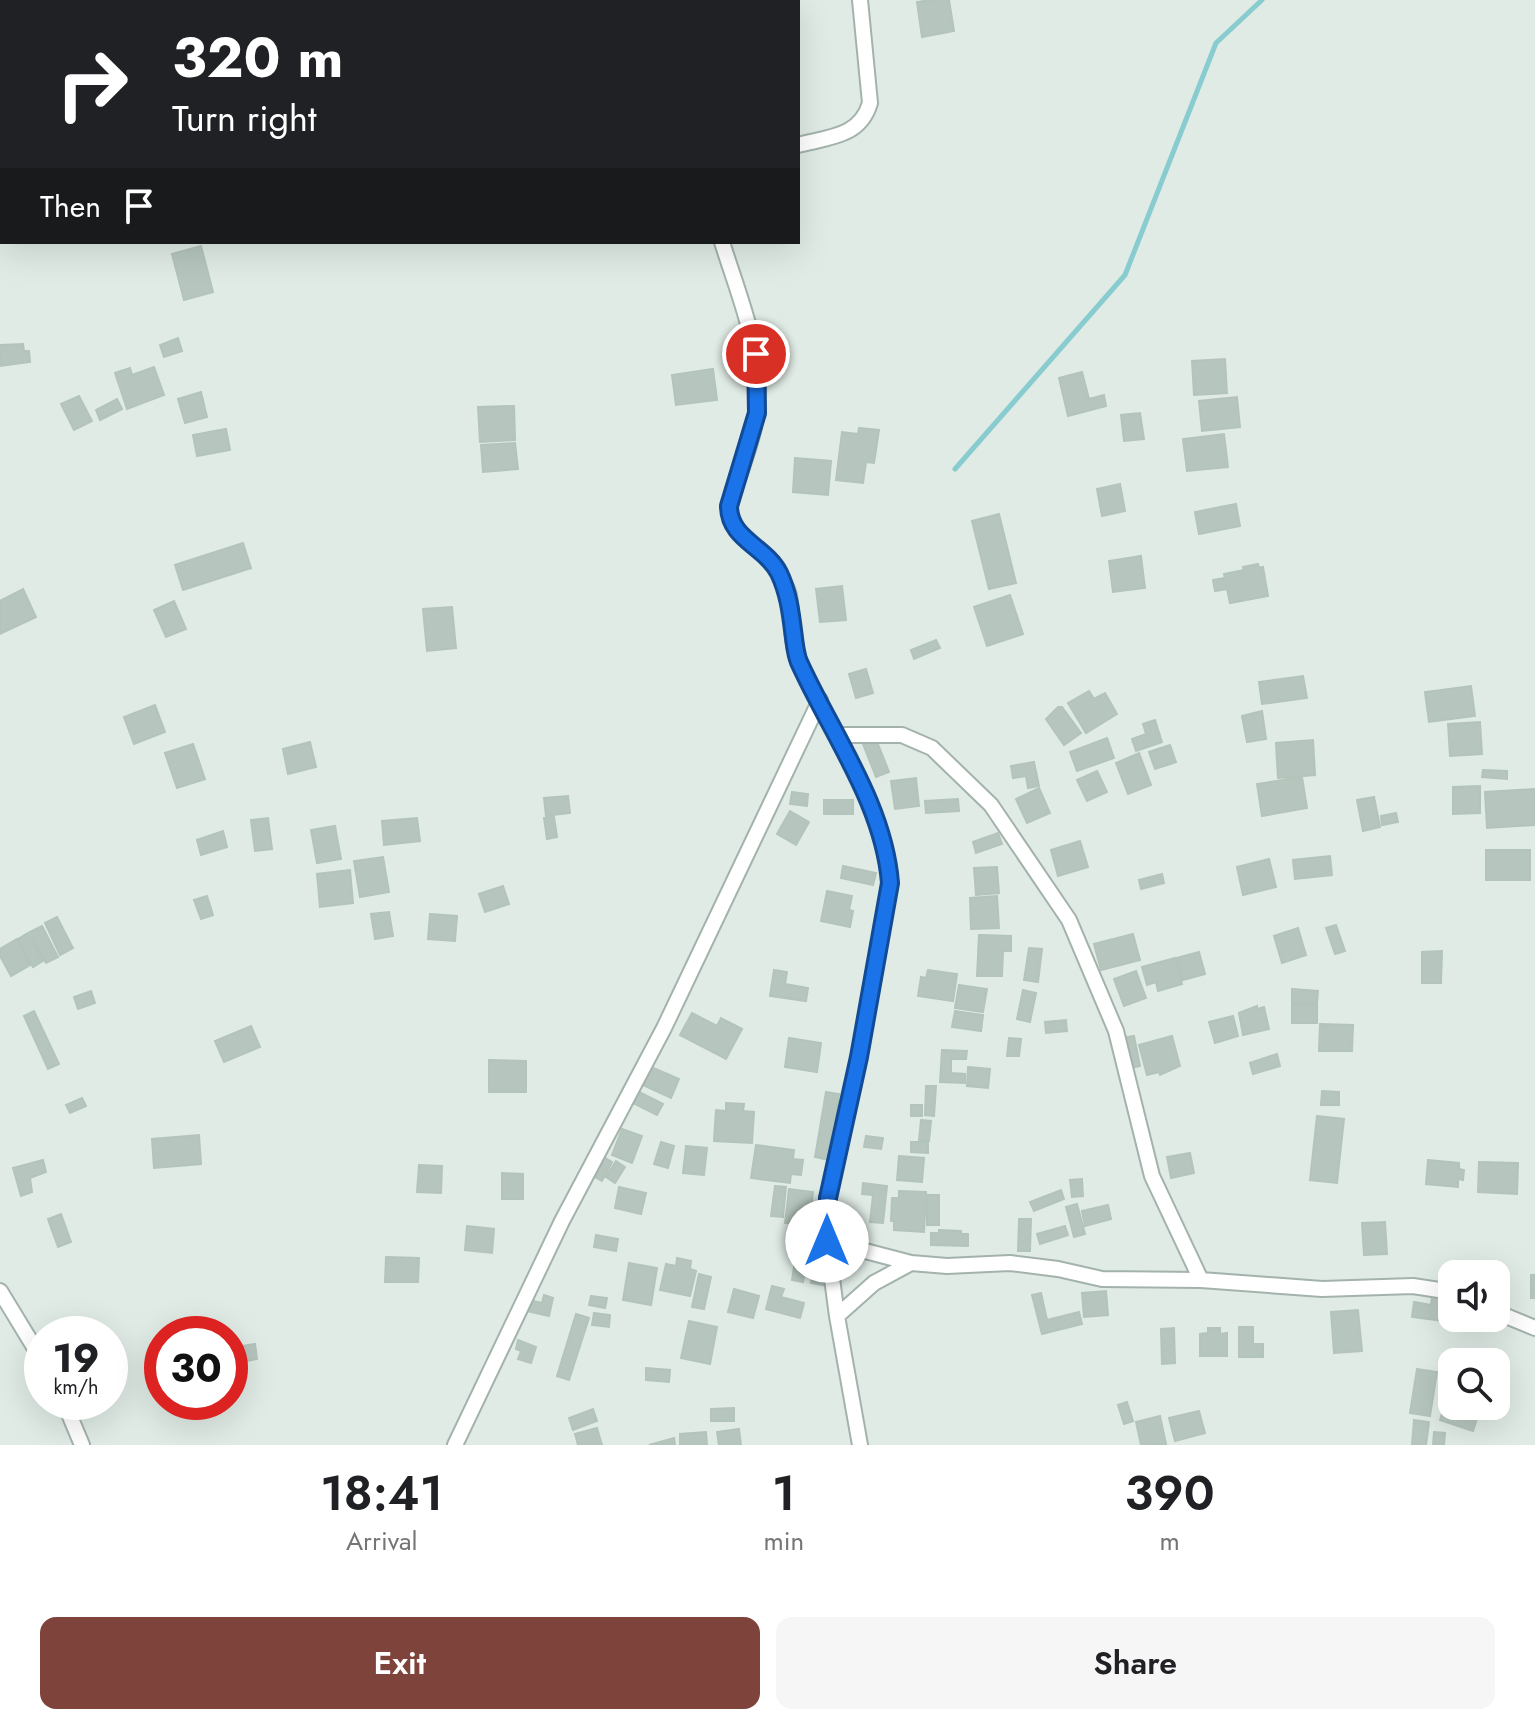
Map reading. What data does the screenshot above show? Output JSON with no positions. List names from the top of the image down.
{
  "page": {
    "turn": ["320 m", "Turn right"],
    "then": "Then",
    "speed": "19 km/h",
    "limit": "30",
    "eta": [
      "18:41",
      "Arrival",
      "1",
      "min",
      "390",
      "m"
    ],
    "buttons": ["Exit", "Share"]
  }
}
